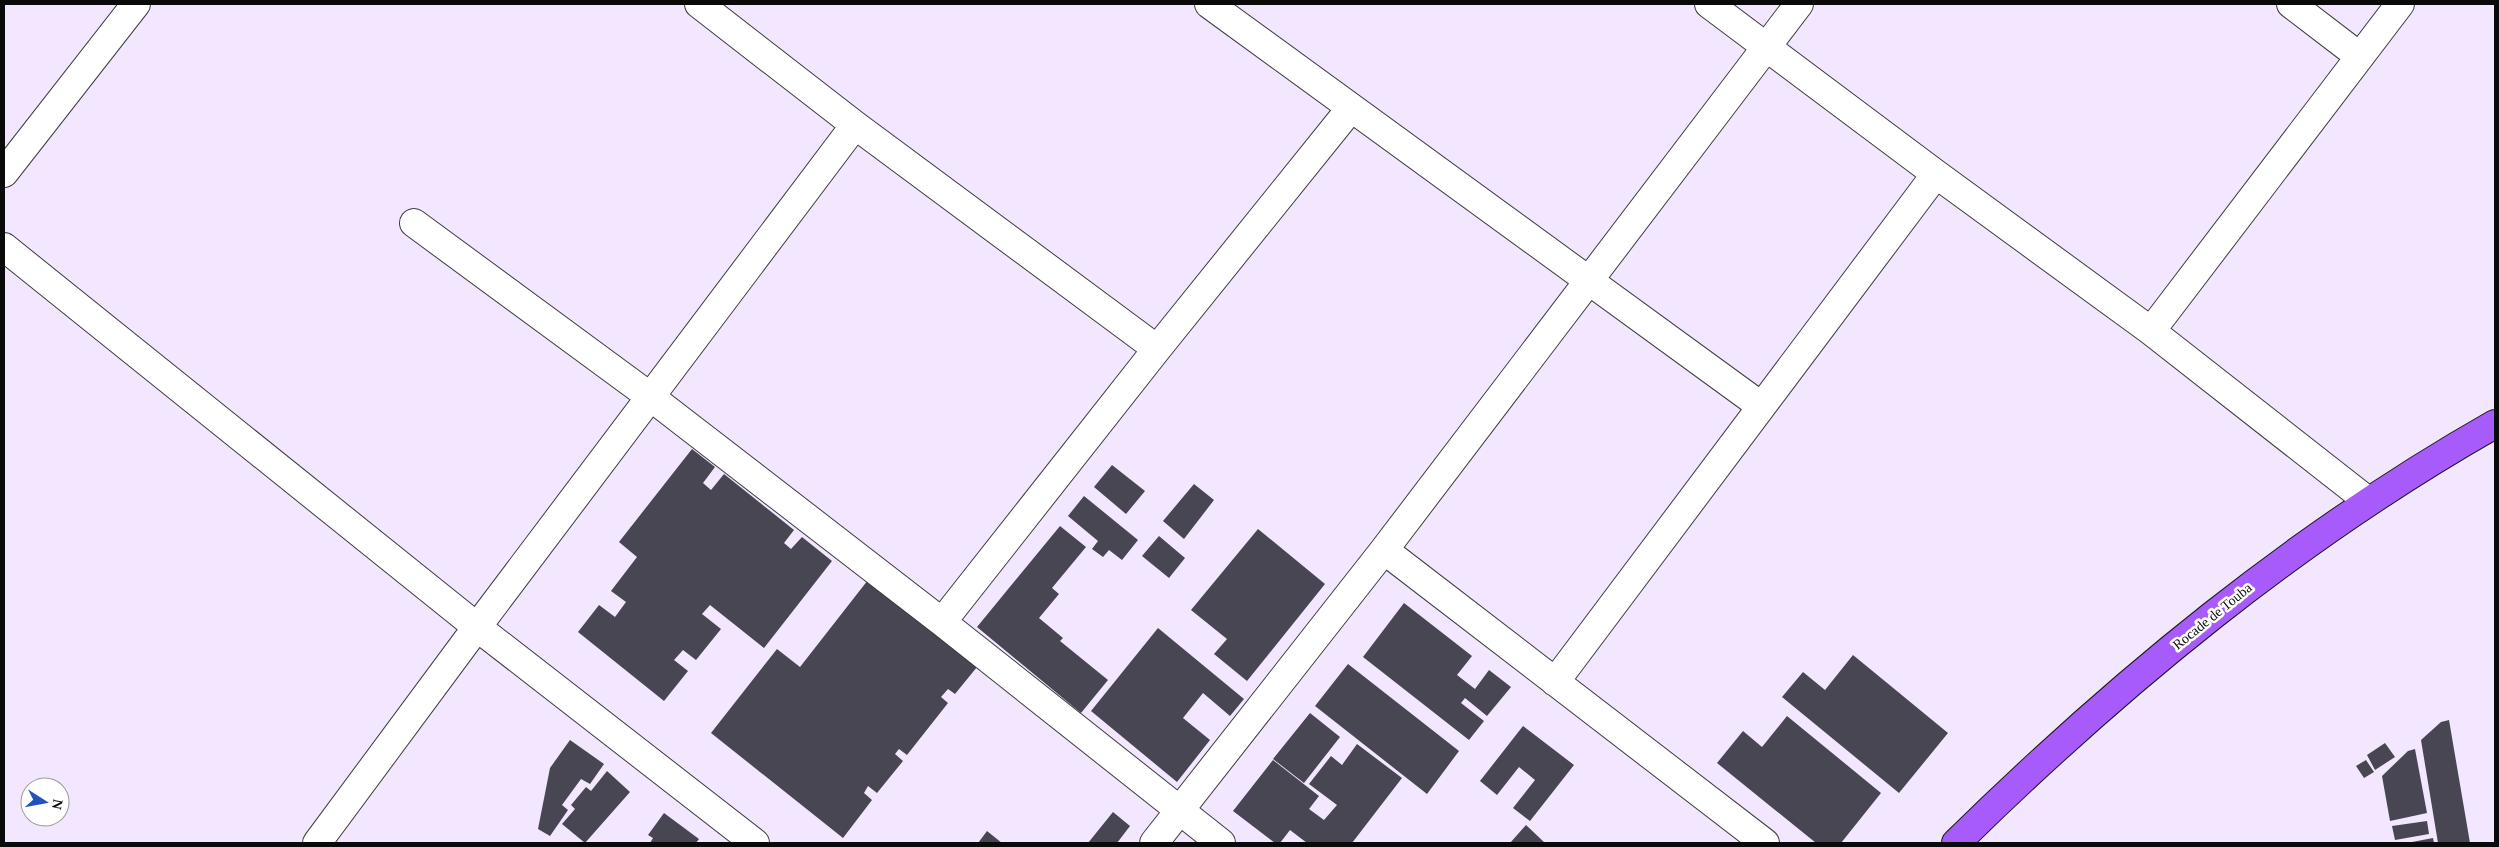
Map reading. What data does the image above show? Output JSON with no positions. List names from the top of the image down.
{
  "streets": {
    "main road": ["Rocade de Touba"]
  },
  "north": "right"
}
